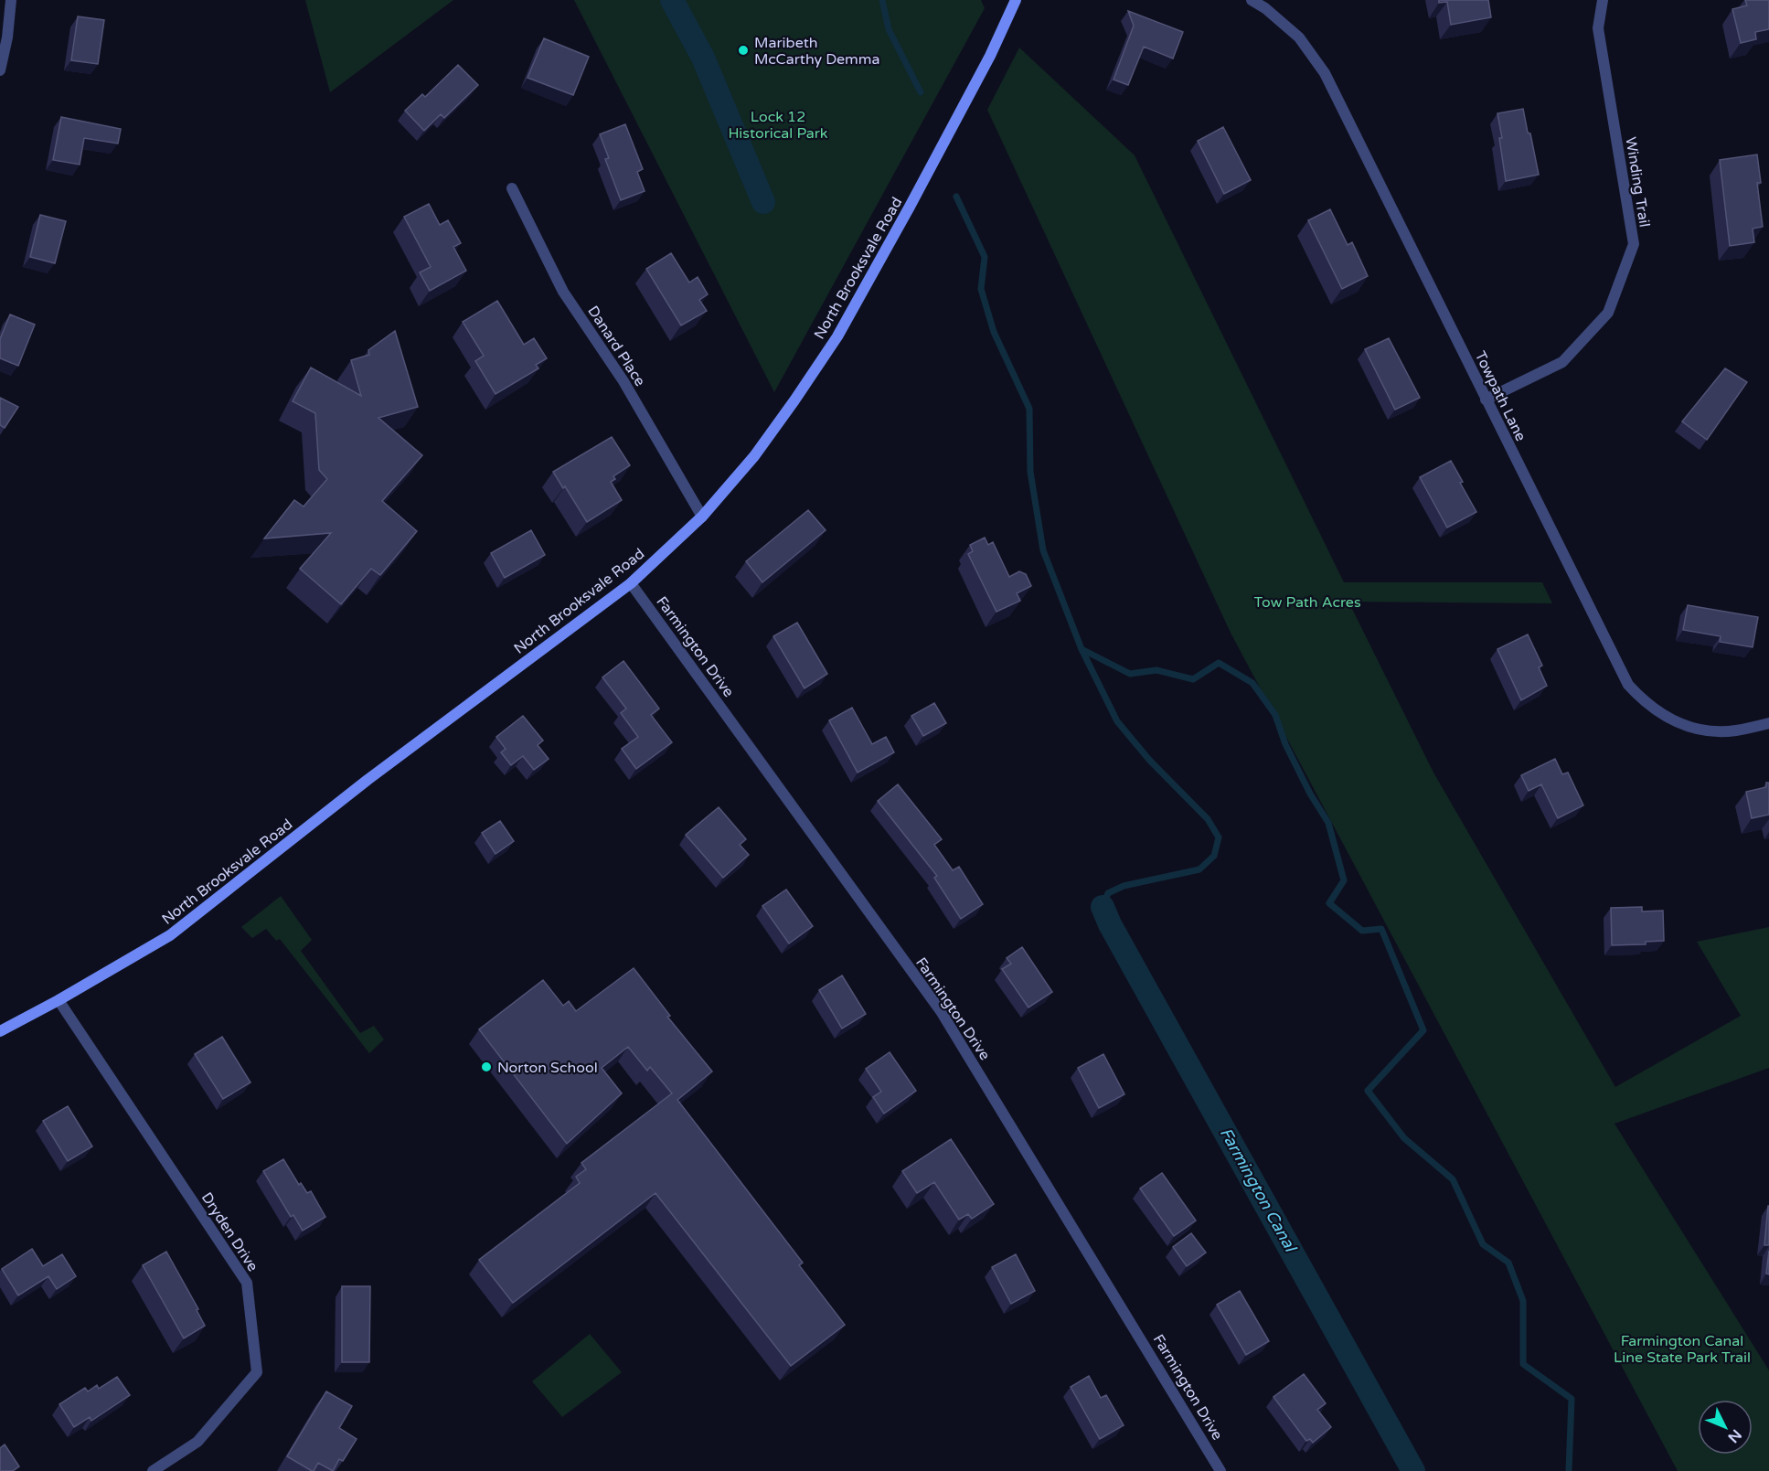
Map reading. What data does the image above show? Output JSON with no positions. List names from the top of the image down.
{
  "streets": {
    "main road": ["North Brooksvale Road"],
    "street": [
      "Winding Trail",
      "Danard Place",
      "Towpath Lane",
      "Farmington Drive",
      "Dryden Drive"
    ]
  },
  "crossings": [
    ["Winding Trail", "Towpath Lane"],
    ["North Brooksvale Road", "Danard Place"],
    ["North Brooksvale Road", "Farmington Drive"],
    ["North Brooksvale Road", "Dryden Drive"]
  ],
  "water": ["Farmington Canal"],
  "parks": ["Lock 12 Historical Park", "Tow Path Acres", "Farmington Canal Line State Park Trail"],
  "places": ["Maribeth McCarthy Demma", "Norton School"],
  "north": "bottom right"
}
